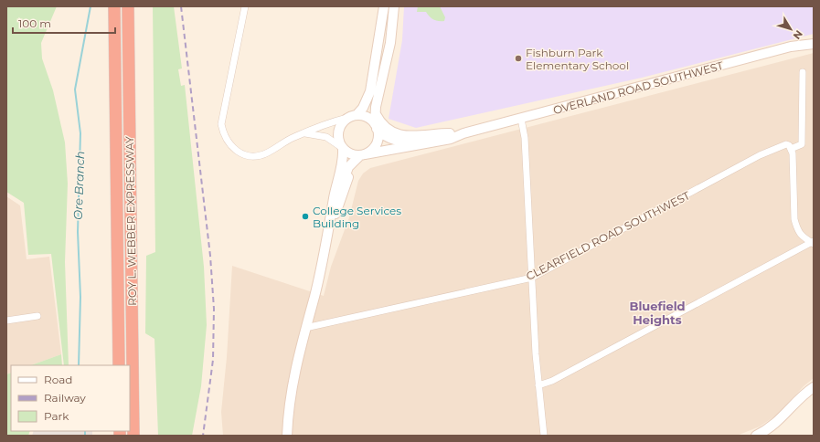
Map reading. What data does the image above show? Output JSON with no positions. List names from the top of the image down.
{
  "streets": {
    "highway": ["ROY L. WEBBER EXPRESSWAY"],
    "main road": ["OVERLAND ROAD SOUTHWEST"],
    "street": ["CLEARFIELD ROAD SOUTHWEST"]
  },
  "districts": ["Bluefield Heights"],
  "water": ["Ore Branch"],
  "places": ["Fishburn Park Elementary School", "College Services Building"],
  "legend": ["Road", "Railway", "Park"],
  "scale_bar": "100 m",
  "north": "bottom right"
}
